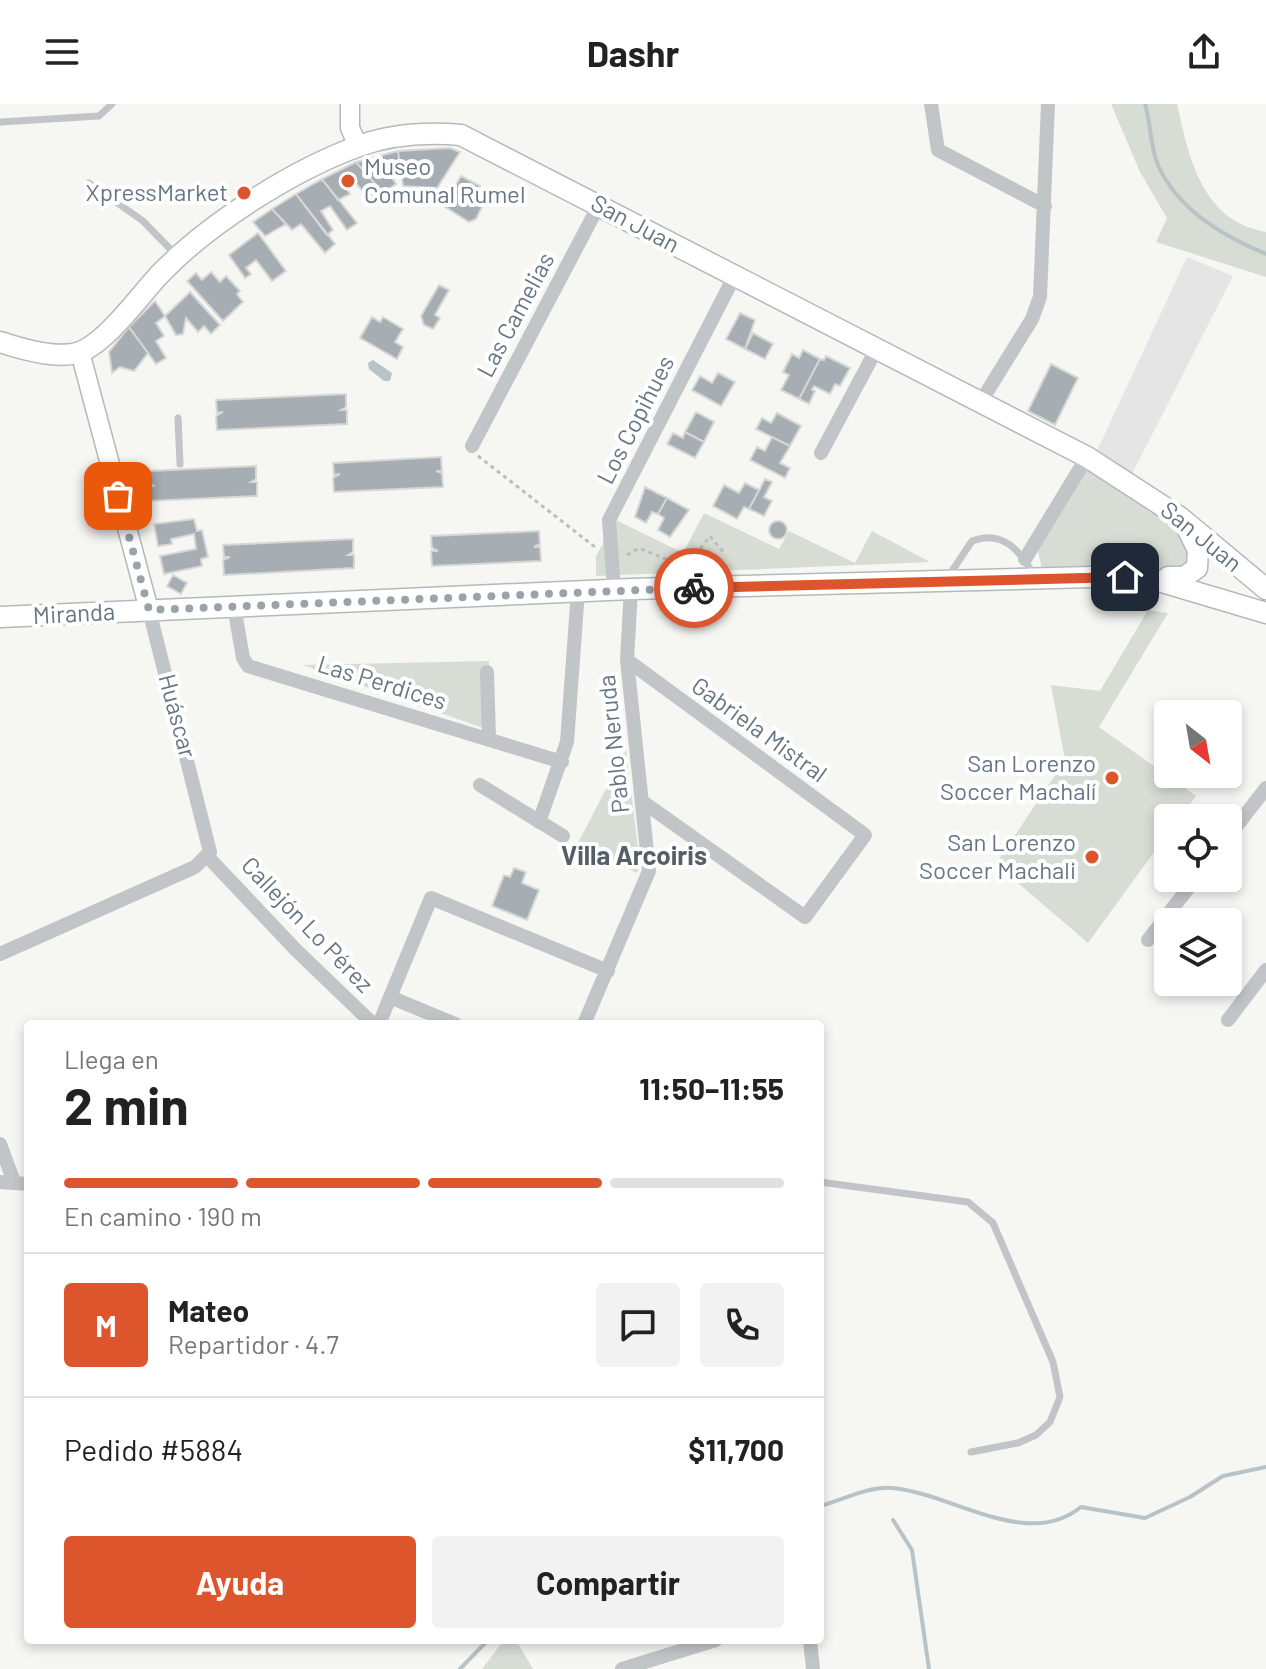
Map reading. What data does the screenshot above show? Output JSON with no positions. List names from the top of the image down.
{
  "streets": {
    "main road": ["San Juan", "Miranda"],
    "street": [
      "Las Camelias",
      "Los Copihues",
      "Las Perdices",
      "Huáscar",
      "Gabriela Mistral",
      "Pablo Neruda",
      "Callejón Lo Pérez"
    ]
  },
  "crossings": [
    ["San Juan", "Las Camelias"],
    ["San Juan", "Los Copihues"],
    ["San Juan", "Huáscar"],
    ["Los Copihues", "Miranda"],
    ["Los Copihues", "Pablo Neruda"],
    ["Miranda", "Las Perdices"],
    ["Miranda", "Huáscar"],
    ["Miranda", "Pablo Neruda"],
    ["Huáscar", "Callejón Lo Pérez"],
    ["Gabriela Mistral", "Pablo Neruda"]
  ],
  "districts": ["Villa Arcoiris"],
  "places": [
    "Museo Comunal Rumel",
    "XpressMarket",
    "San Lorenzo Soccer Machalí",
    "San Lorenzo Soccer Machali"
  ],
  "north": "bottom right",
  "page": {
    "header": "Dashr",
    "heading": ["2 min", "Llega en", "11:50–11:55"],
    "panel": [
      "Mateo",
      "Repartidor · 4.7",
      "Pedido #5884",
      "$11,700"
    ],
    "bar": "En camino · 190 m",
    "round": "M",
    "buttons": ["Ayuda", "Compartir"]
  }
}
